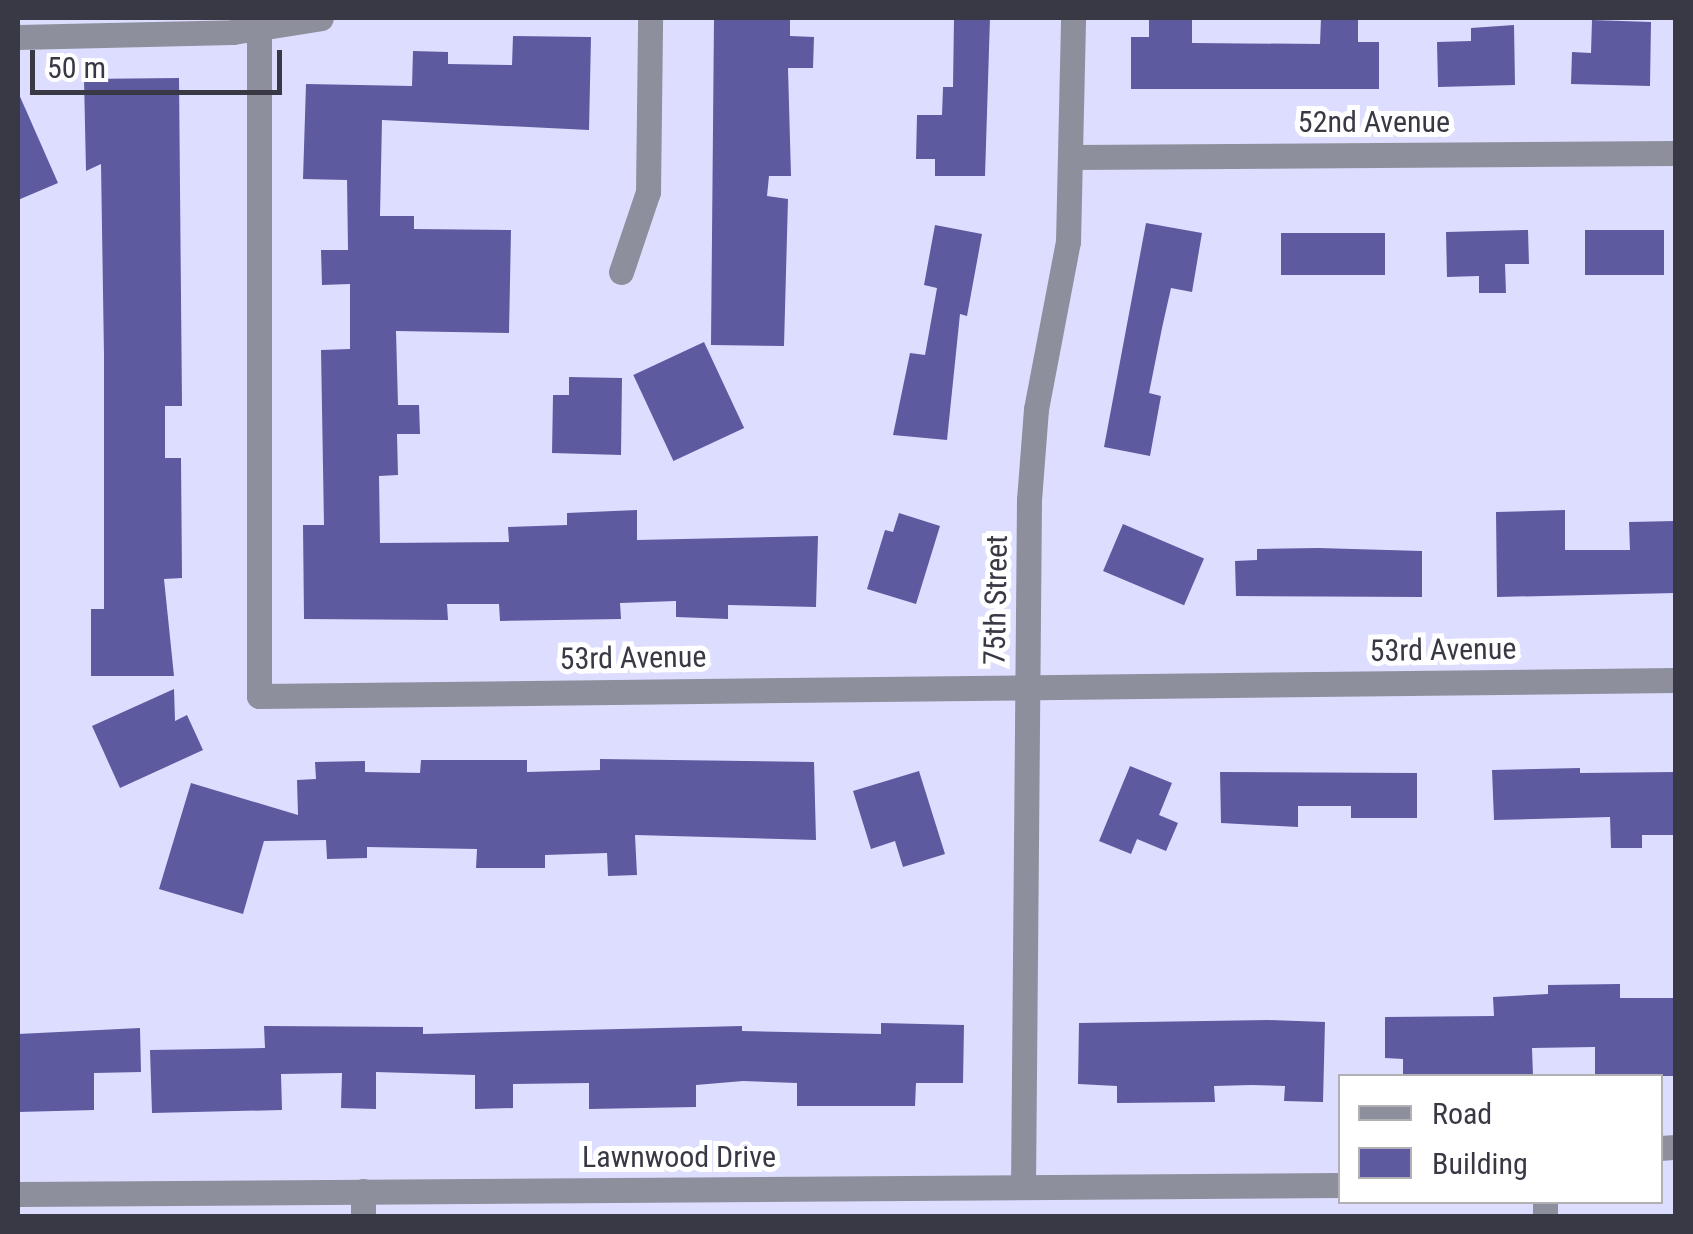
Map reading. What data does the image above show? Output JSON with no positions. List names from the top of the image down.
{
  "streets": {
    "street": [
      "52nd Avenue",
      "75th Street",
      "53rd Avenue",
      "Lawnwood Drive"
    ]
  },
  "crossings": [
    ["52nd Avenue", "75th Street"],
    ["75th Street", "53rd Avenue"],
    ["75th Street", "Lawnwood Drive"]
  ],
  "legend": ["Road", "Building"],
  "scale_bar": "50 m"
}
